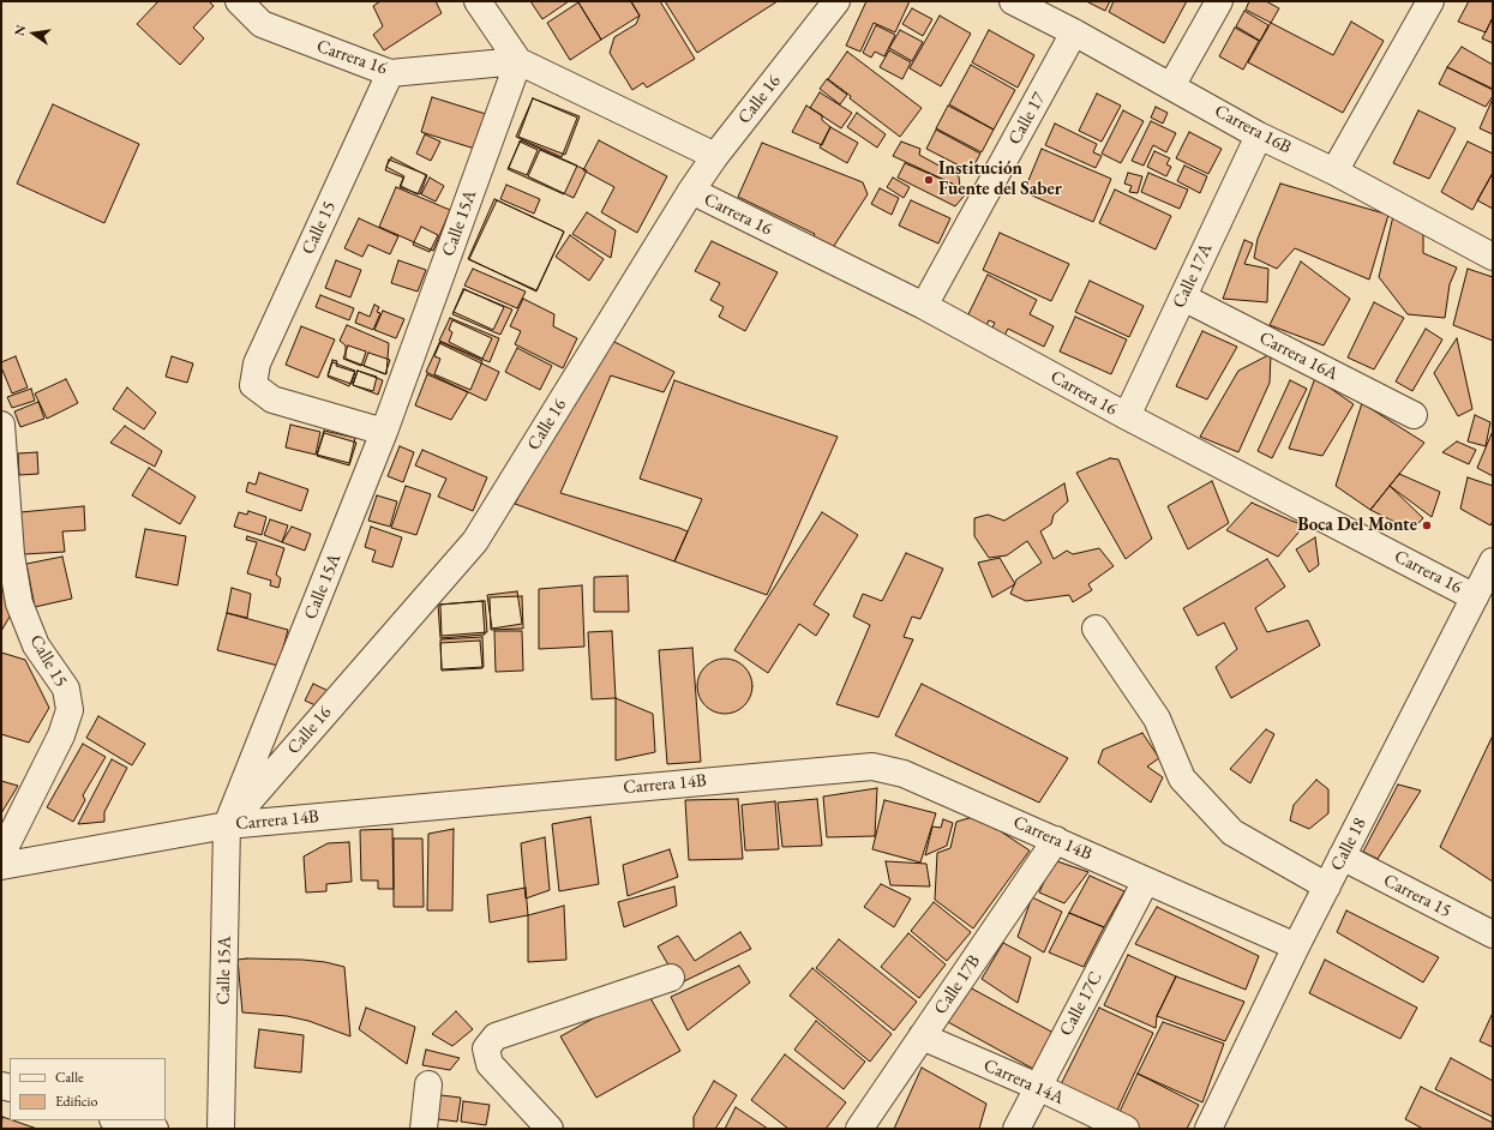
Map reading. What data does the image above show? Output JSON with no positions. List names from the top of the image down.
{
  "streets": {
    "street": [
      "Carrera 16",
      "Calle 16",
      "Calle 17",
      "Carrera 16B",
      "Calle 15A",
      "Calle 15",
      "Calle 17A",
      "Carrera 16A",
      "Carrera 14B",
      "Calle 18",
      "Carrera 15",
      "Calle 17B",
      "Calle 17C",
      "Carrera 14A"
    ]
  },
  "crossings": [
    ["Carrera 16", "Calle 16"],
    ["Carrera 16", "Calle 17"],
    ["Carrera 16", "Calle 15A"],
    ["Carrera 16", "Calle 15"],
    ["Carrera 16", "Calle 17A"],
    ["Carrera 16", "Calle 18"],
    ["Calle 16", "Calle 15A"],
    ["Calle 16", "Carrera 14B"],
    ["Calle 17", "Carrera 16B"],
    ["Carrera 16B", "Calle 17A"],
    ["Calle 15A", "Calle 15"],
    ["Calle 15A", "Carrera 14B"],
    ["Calle 17A", "Carrera 16A"],
    ["Carrera 14B", "Calle 18"],
    ["Carrera 14B", "Calle 17B"],
    ["Carrera 14B", "Calle 17C"],
    ["Calle 18", "Carrera 15"],
    ["Calle 17B", "Carrera 14A"],
    ["Calle 17C", "Carrera 14A"]
  ],
  "places": ["Institución Fuente del Saber", "Boca Del Monte"],
  "legend": ["Calle", "Edificio"],
  "north": "left"
}
